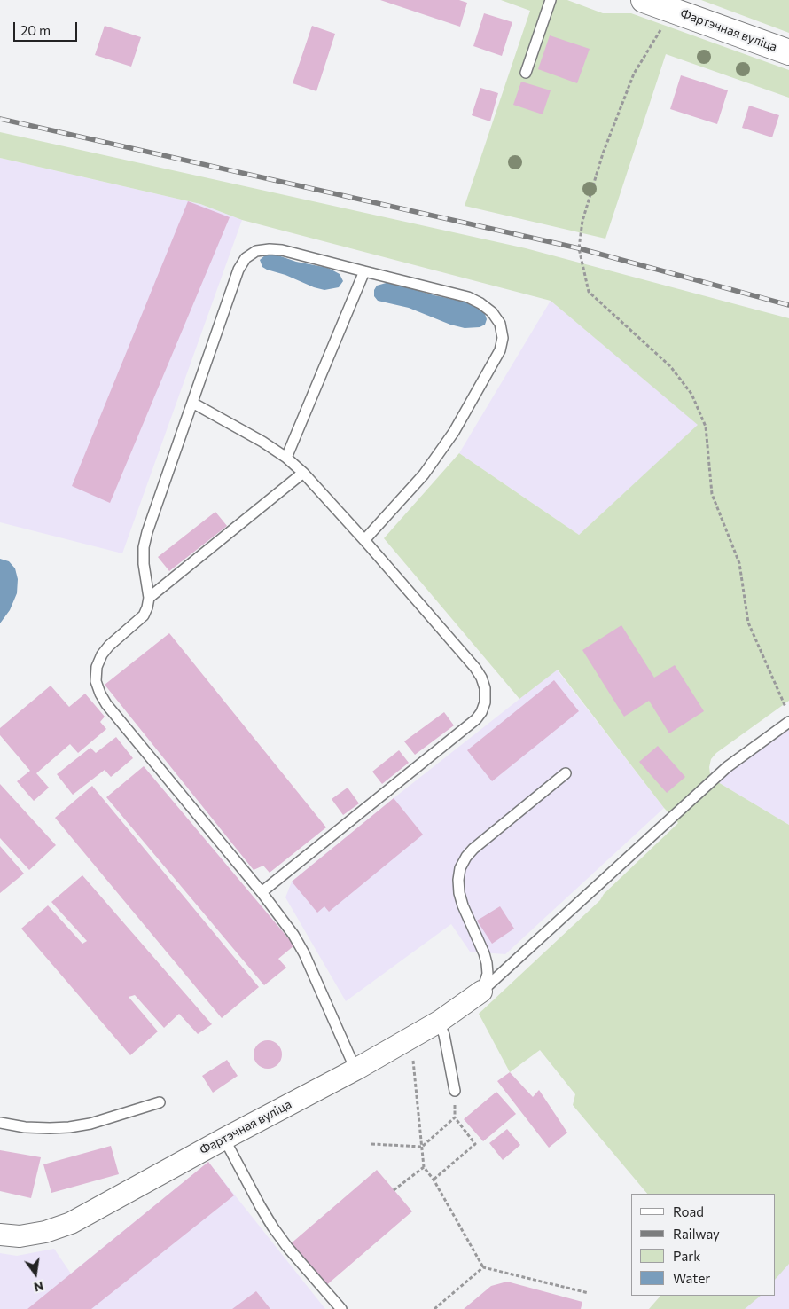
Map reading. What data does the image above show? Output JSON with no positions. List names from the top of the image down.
{
  "streets": {
    "street": ["Фартэчная вуліца"]
  },
  "legend": [
    "Road",
    "Railway",
    "Park",
    "Water"
  ],
  "scale_bar": "20 m",
  "north": "bottom"
}
